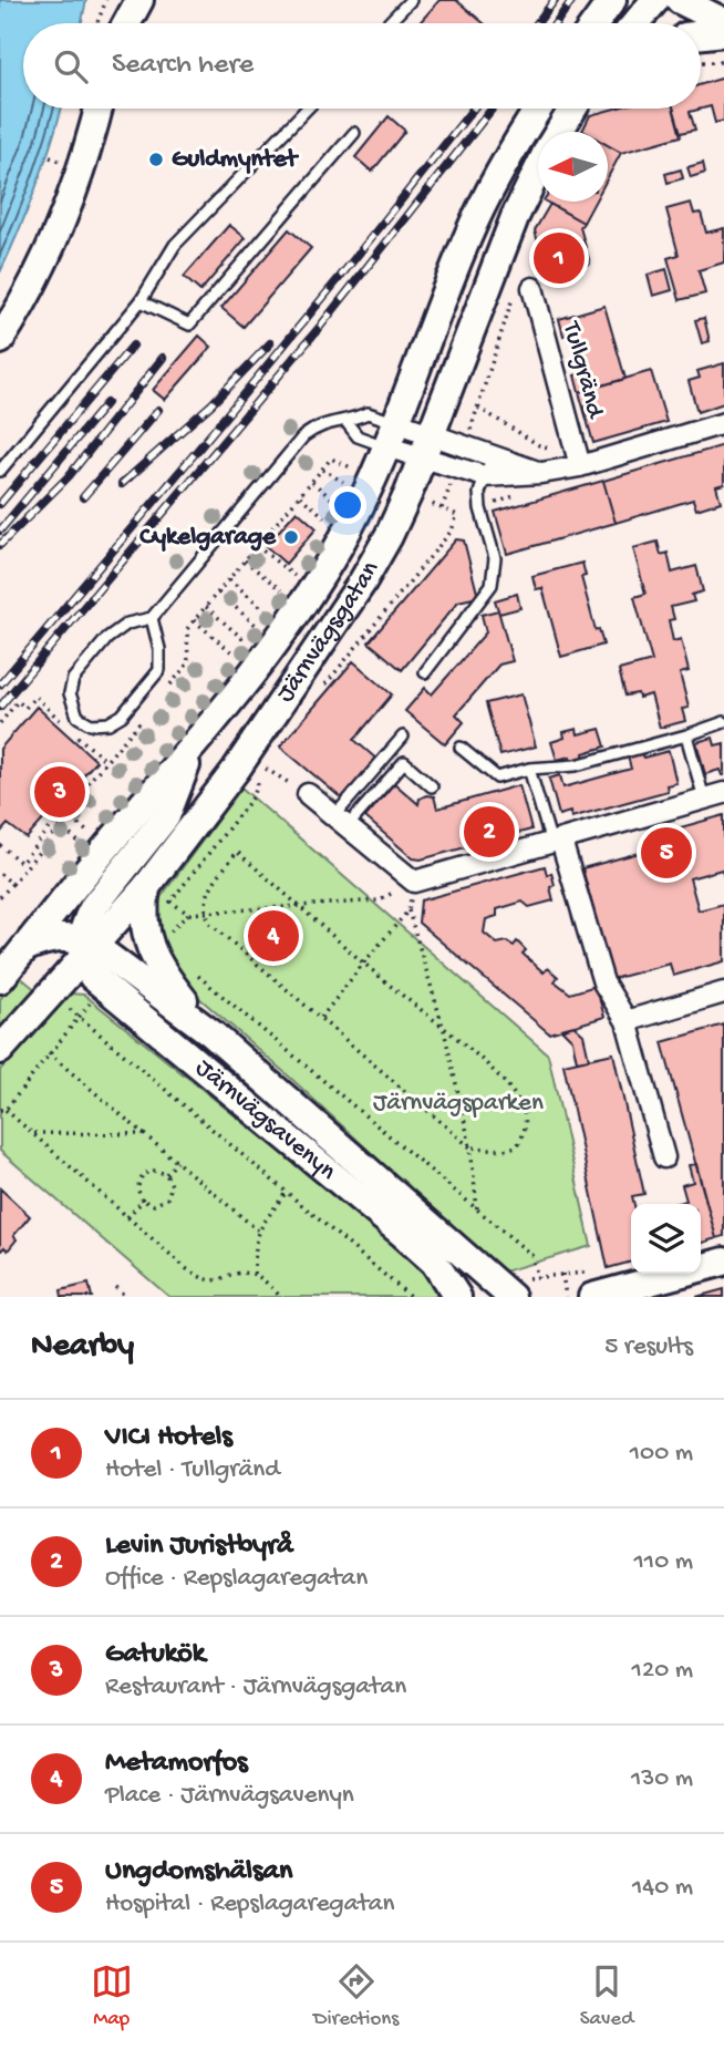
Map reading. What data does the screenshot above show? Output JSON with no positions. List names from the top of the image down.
{
  "streets": {
    "main road": ["Järnvägsgatan", "Järnvägsavenyn"],
    "street": ["Tullgränd"]
  },
  "crossings": [
    ["Järnvägsgatan", "Järnvägsavenyn"]
  ],
  "parks": ["Järnvägsparken"],
  "places": ["Guldmyntet", "Cykelgarage"],
  "north": "left",
  "page": {
    "search": "Search here",
    "pins": [
      "1",
      "3",
      "2",
      "5",
      "4"
    ],
    "heading": ["Nearby", "5 results"],
    "list": [
      {
        "mark": "1",
        "name": "VICI Hotels",
        "note": "Hotel · Tullgränd",
        "value": "100 m"
      },
      {
        "mark": "2",
        "name": "Levin Juristbyrå",
        "note": "Office · Repslagaregatan",
        "value": "110 m"
      },
      {
        "mark": "3",
        "name": "Gatukök",
        "note": "Restaurant · Järnvägsgatan",
        "value": "120 m"
      },
      {
        "mark": "4",
        "name": "Metamorfos",
        "note": "Place · Järnvägsavenyn",
        "value": "130 m"
      },
      {
        "mark": "5",
        "name": "Ungdomshälsan",
        "note": "Hospital · Repslagaregatan",
        "value": "140 m"
      }
    ],
    "nav": ["Map", "Directions", "Saved"]
  }
}
